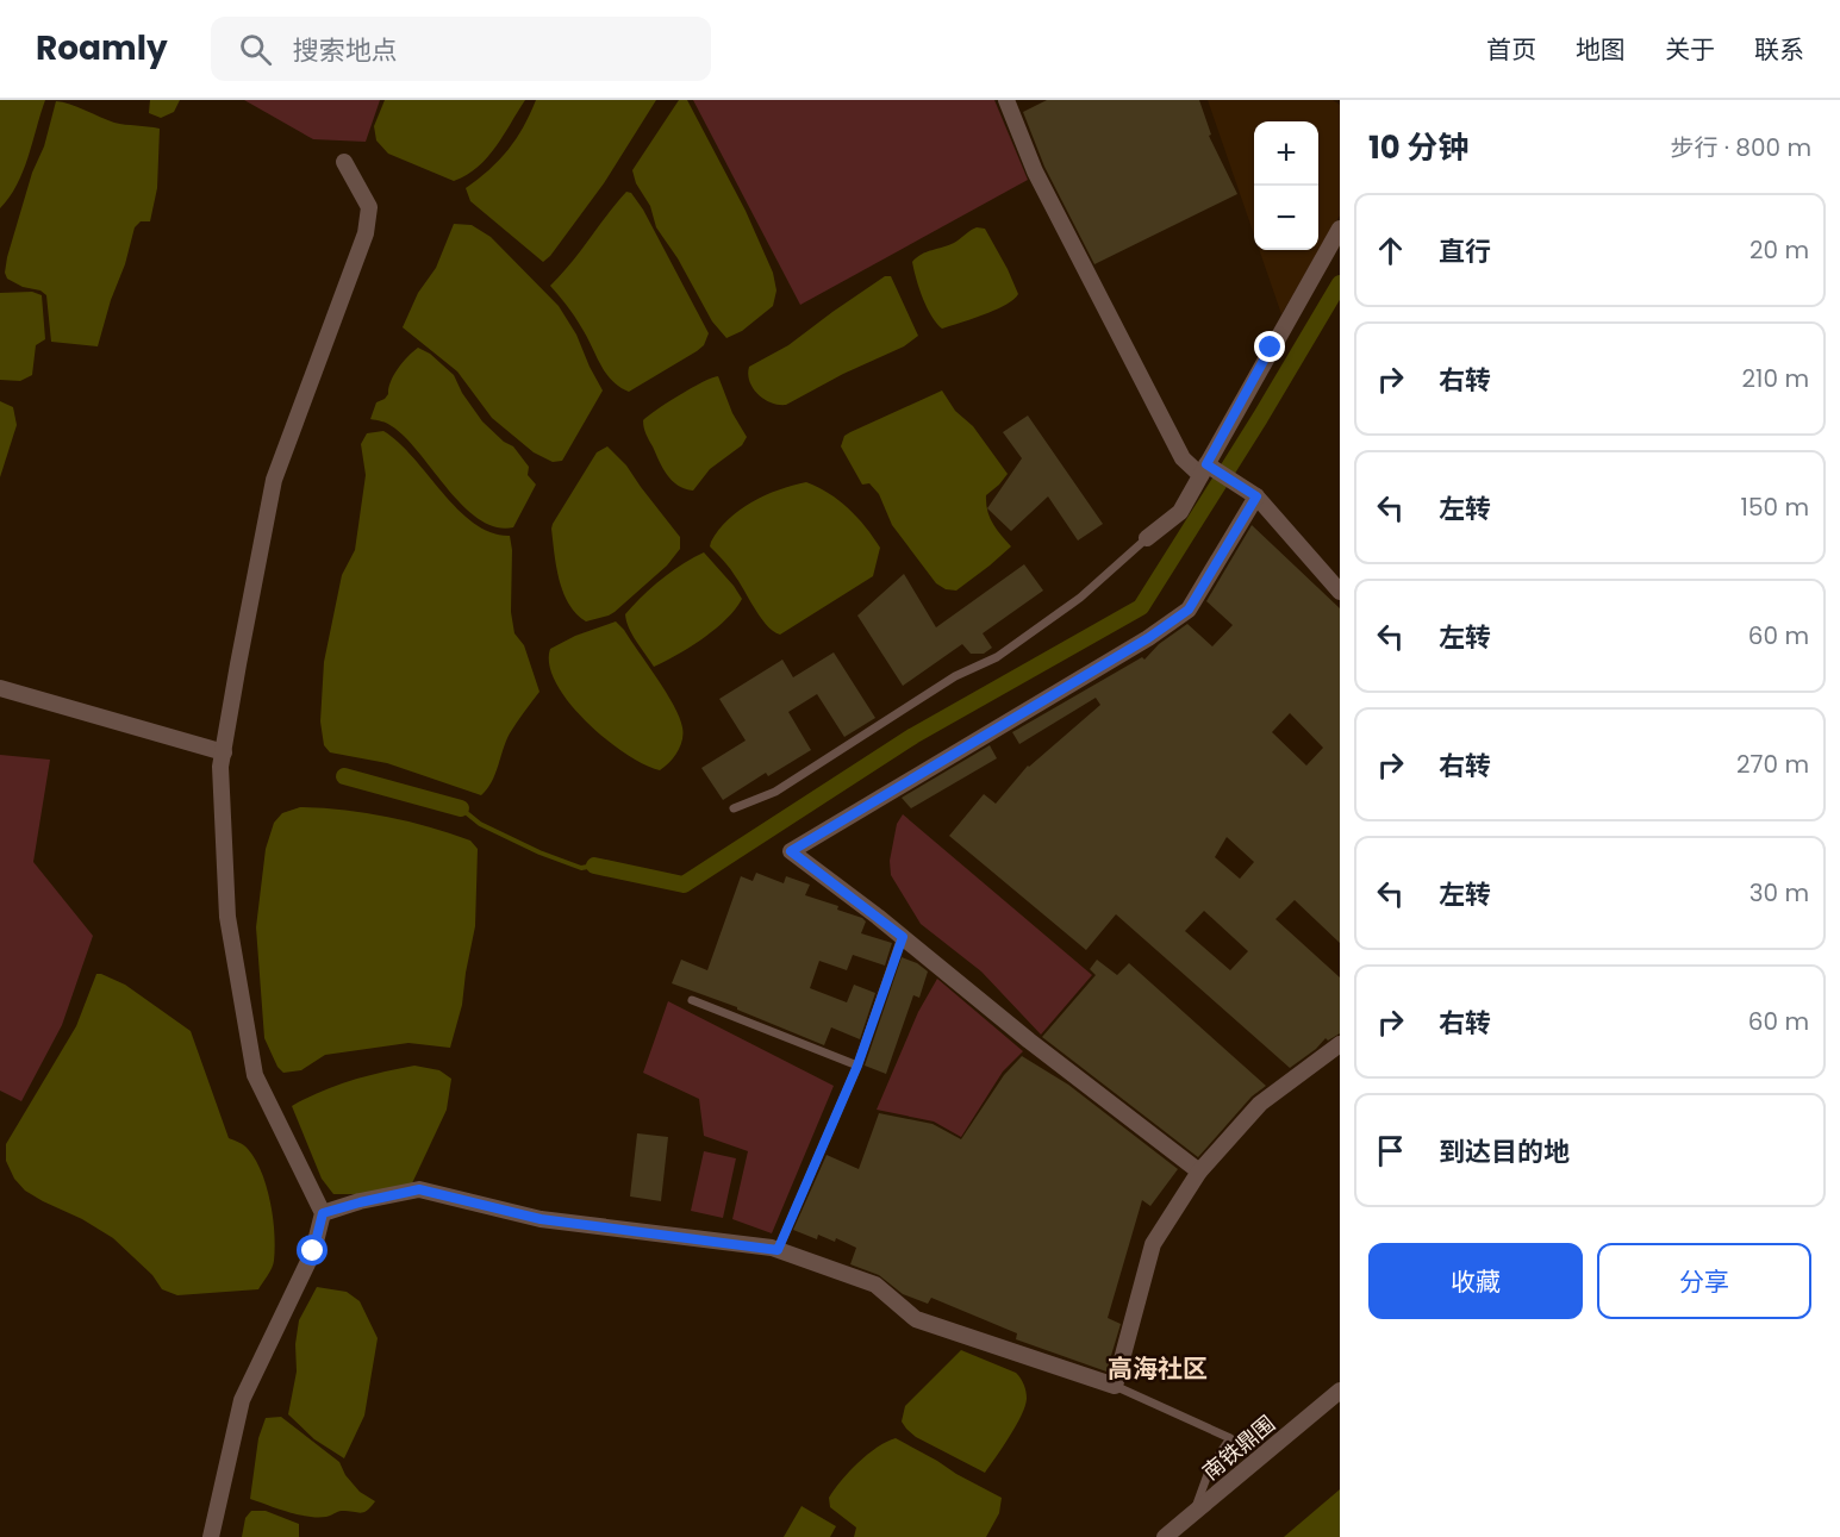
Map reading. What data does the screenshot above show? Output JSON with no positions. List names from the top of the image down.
{
  "streets": {
    "street": ["南铁鼎围"]
  },
  "districts": ["高海社区"],
  "page": {
    "header": "Roamly",
    "search": "搜索地点",
    "nav": [
      "首页",
      "地图",
      "关于",
      "联系"
    ],
    "heading": ["10 分钟", "步行 · 800 m"],
    "map_buttons": ["+", "−"],
    "list": [
      ["直行", "20 m"],
      ["右转", "210 m"],
      ["左转", "150 m"],
      ["左转", "60 m"],
      ["右转", "270 m"],
      ["左转", "30 m"],
      ["右转", "60 m"],
      "到达目的地"
    ],
    "buttons": ["收藏", "分享"]
  }
}
